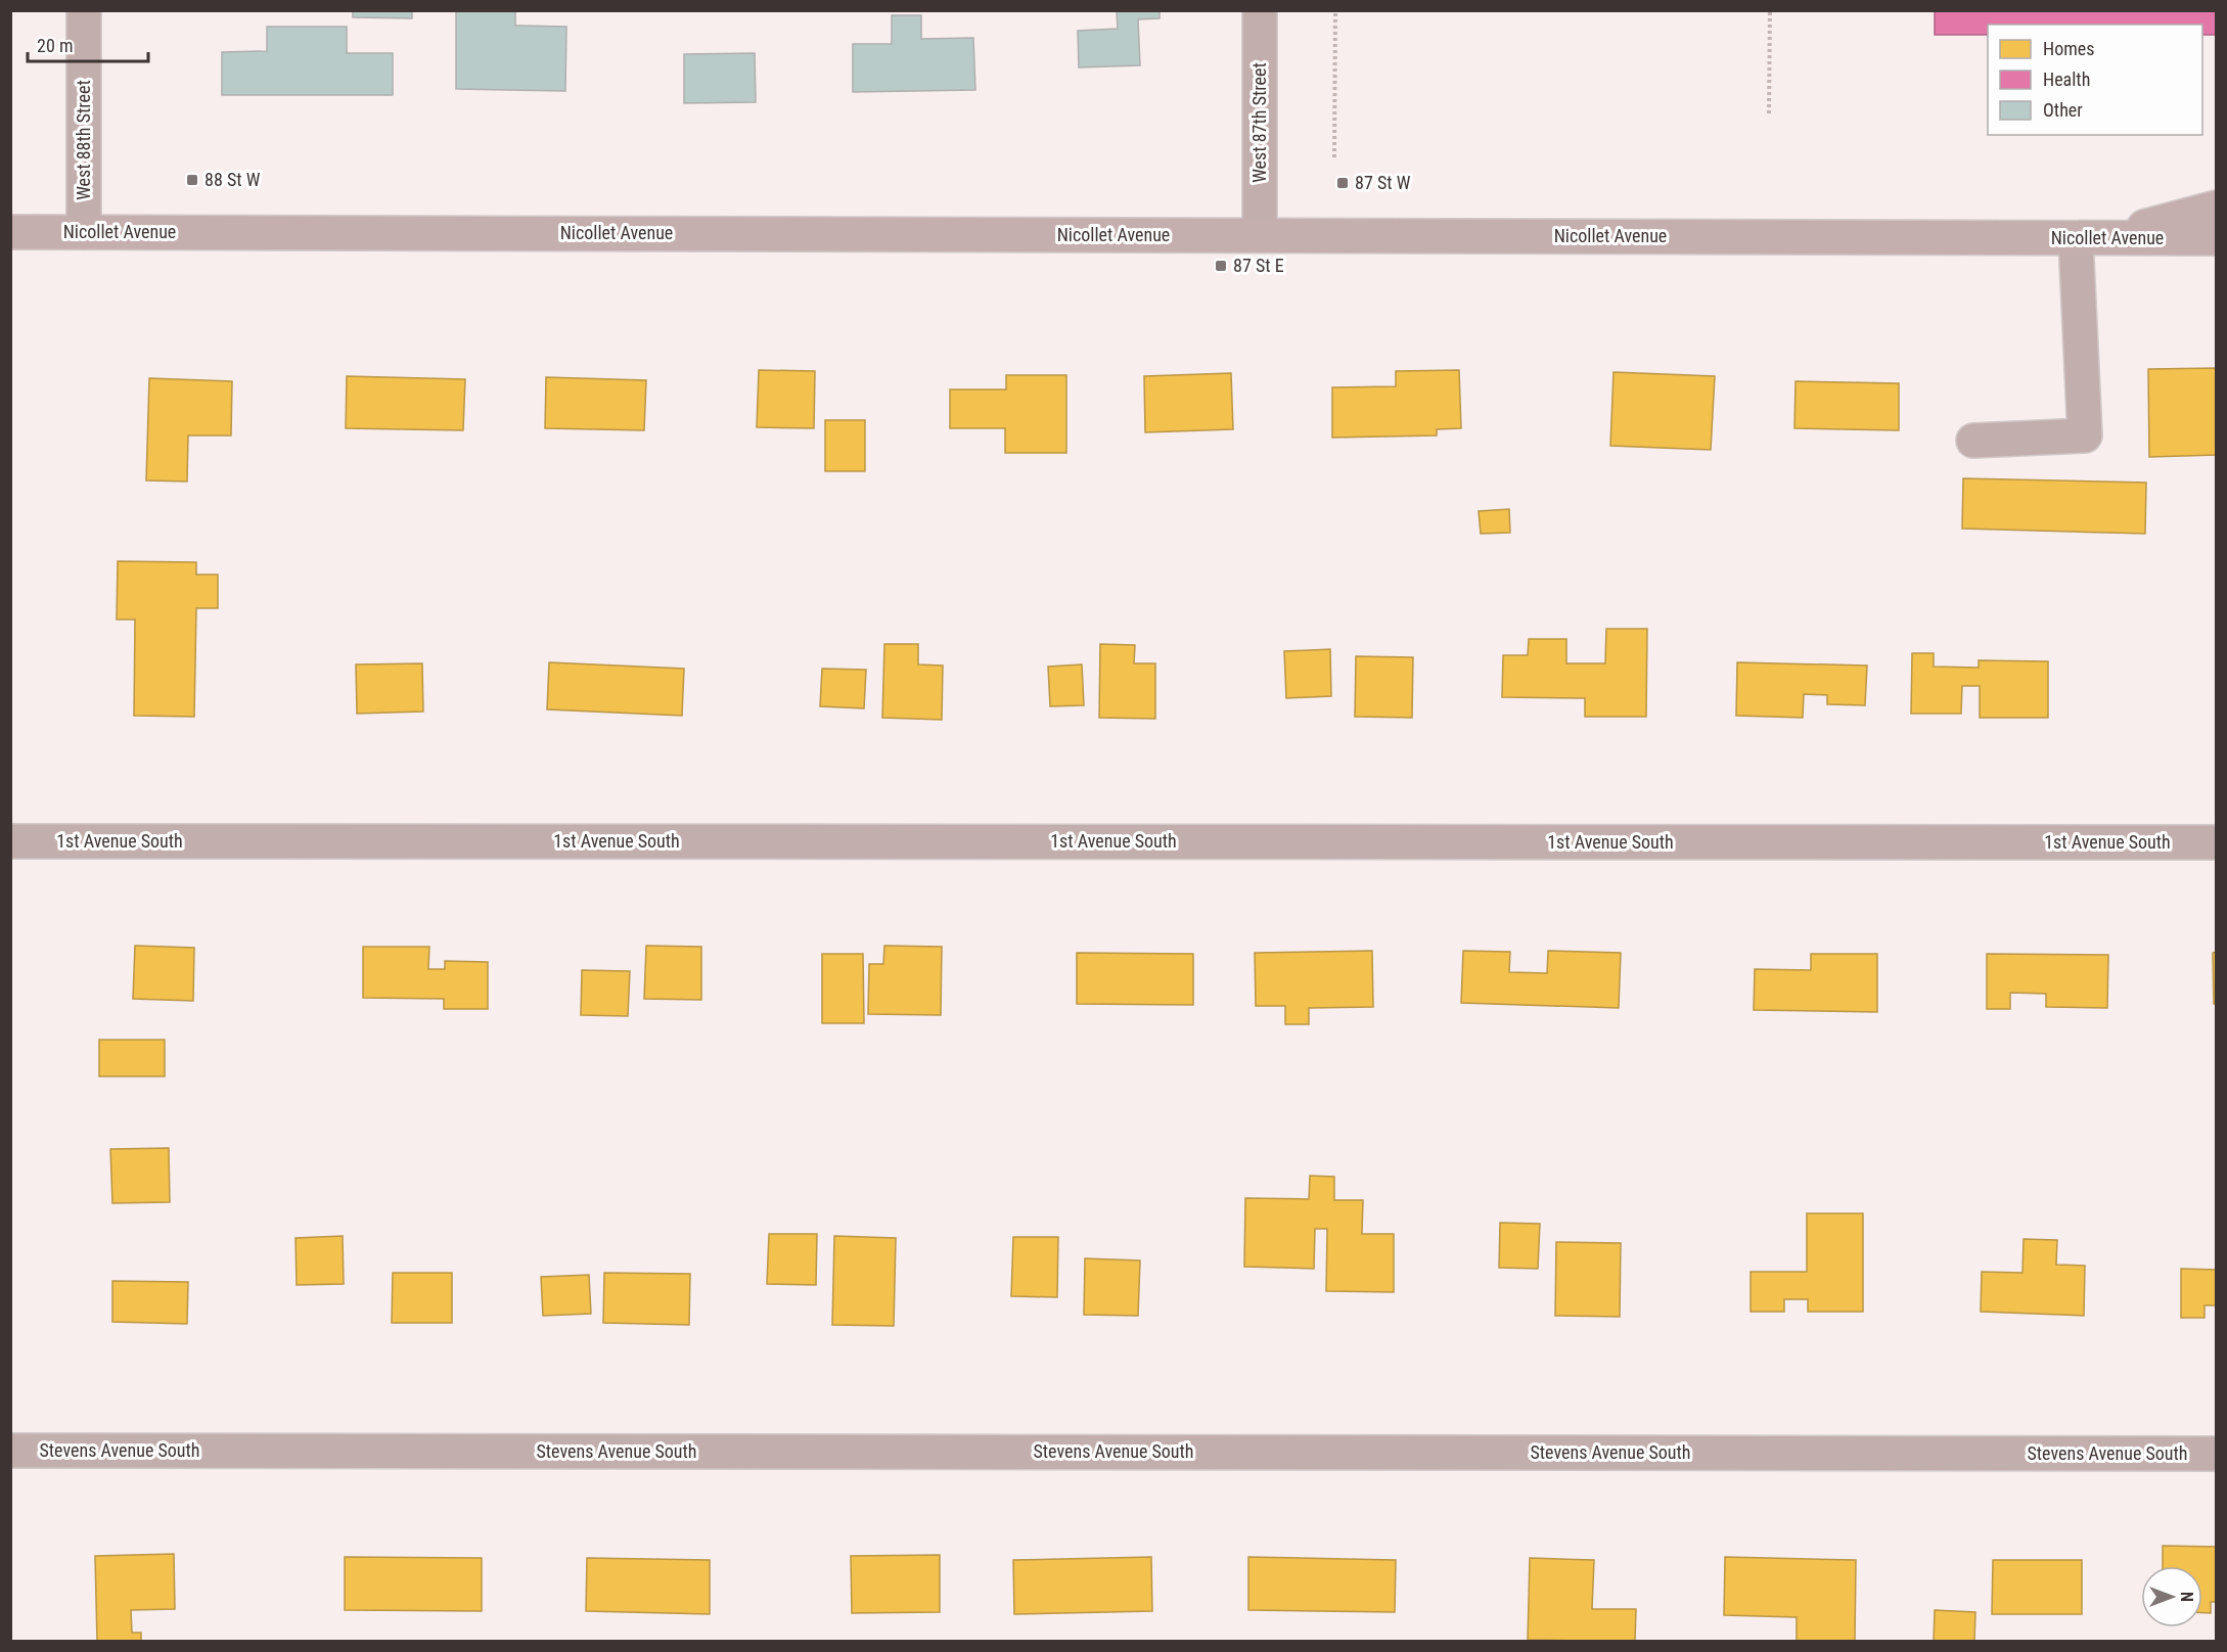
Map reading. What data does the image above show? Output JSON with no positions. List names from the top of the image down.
{
  "streets": {
    "main road": ["Nicollet Avenue"],
    "street": [
      "West 87th Street",
      "West 88th Street",
      "1st Avenue South",
      "Stevens Avenue South"
    ]
  },
  "crossings": [
    ["West 87th Street", "Nicollet Avenue"],
    ["West 88th Street", "Nicollet Avenue"]
  ],
  "places": {
    "transit": ["88 St W", "87 St W", "87 St E"]
  },
  "legend": ["Homes", "Health", "Other"],
  "scale_bar": "20 m",
  "north": "right"
}
